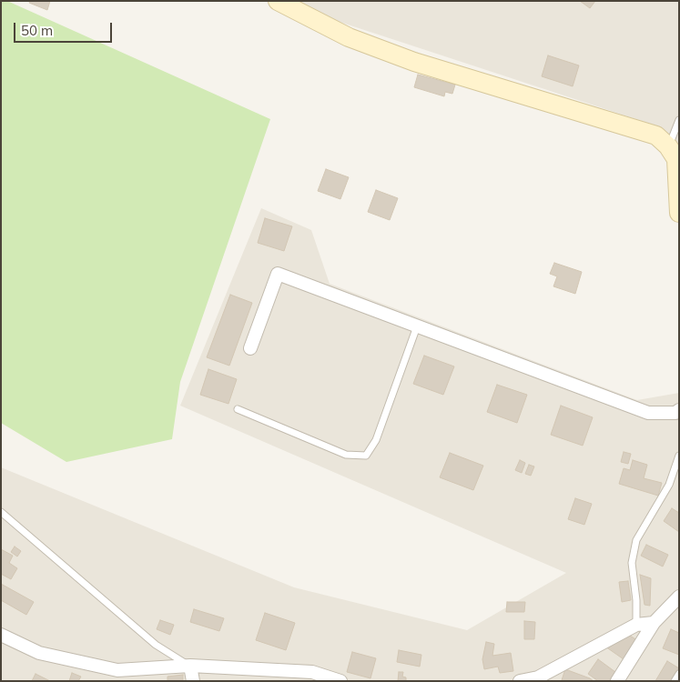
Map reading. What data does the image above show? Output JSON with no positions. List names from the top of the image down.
{
  "scale_bar": "50 m"
}
